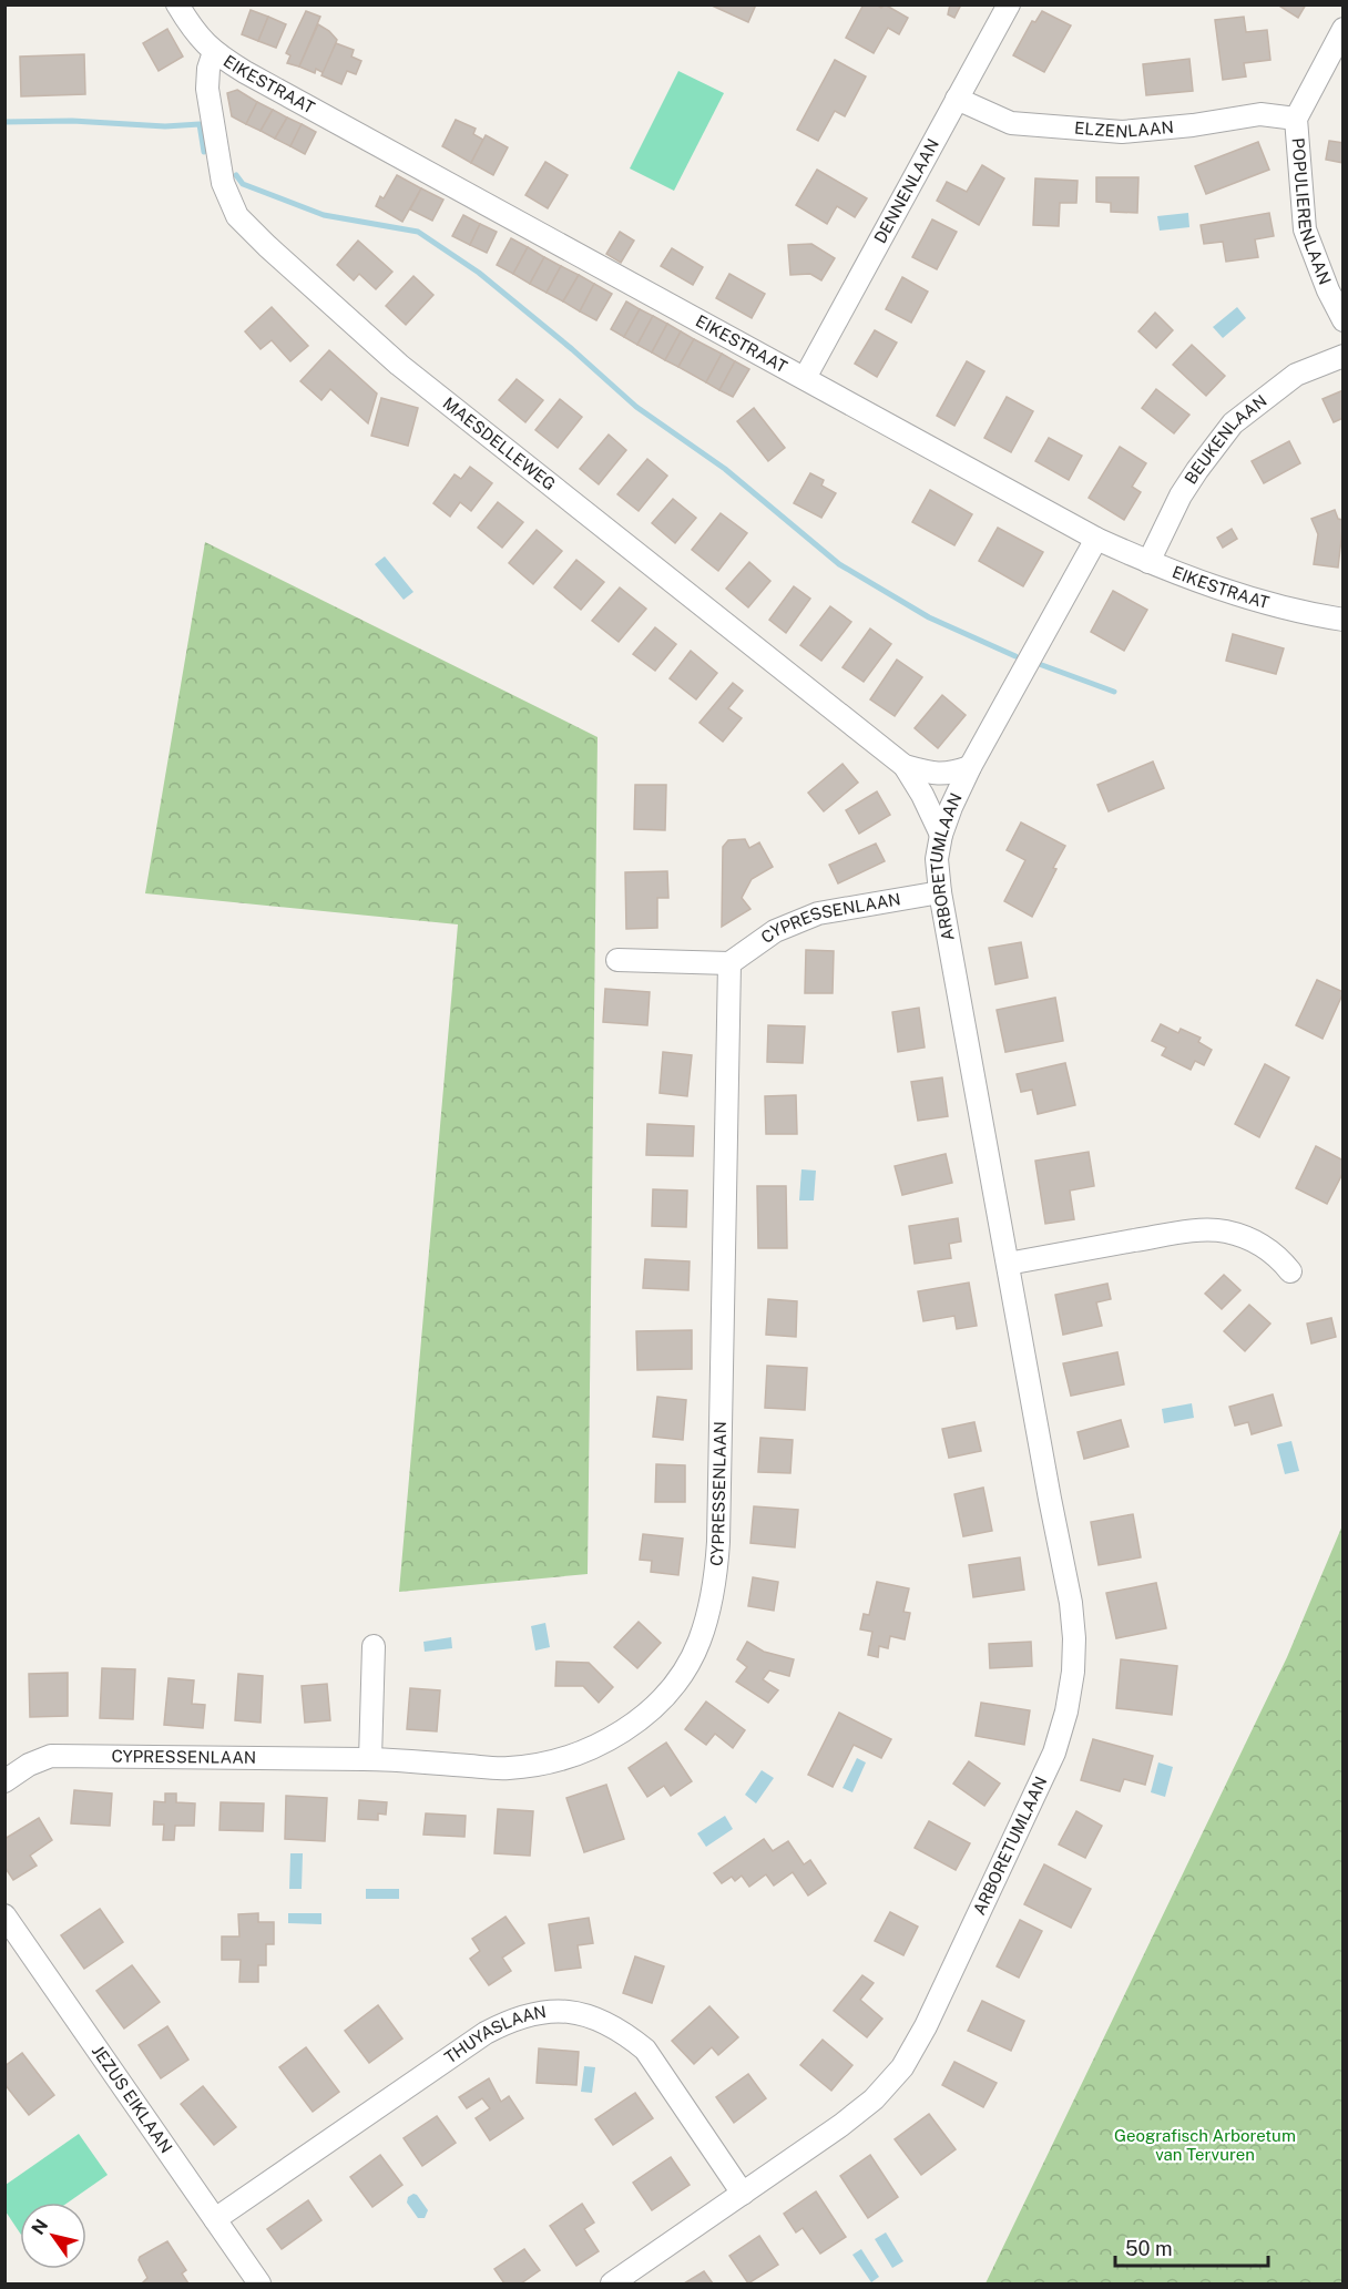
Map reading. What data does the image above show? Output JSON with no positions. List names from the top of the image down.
{
  "streets": {
    "street": [
      "EIKESTRAAT",
      "ELZENLAAN",
      "DENNENLAAN",
      "POPULIERENLAAN",
      "BEUKENLAAN",
      "MAESDELLEWEG",
      "ARBORETUMLAAN",
      "CYPRESSENLAAN",
      "THUYASLAAN",
      "JEZUS EIKLAAN"
    ]
  },
  "crossings": [
    ["EIKESTRAAT", "DENNENLAAN"],
    ["EIKESTRAAT", "BEUKENLAAN"],
    ["EIKESTRAAT", "MAESDELLEWEG"],
    ["EIKESTRAAT", "ARBORETUMLAAN"],
    ["ELZENLAAN", "DENNENLAAN"],
    ["ELZENLAAN", "POPULIERENLAAN"],
    ["MAESDELLEWEG", "ARBORETUMLAAN"],
    ["ARBORETUMLAAN", "CYPRESSENLAAN"],
    ["ARBORETUMLAAN", "THUYASLAAN"],
    ["THUYASLAAN", "JEZUS EIKLAAN"]
  ],
  "parks": ["Geografisch Arboretum van Tervuren"],
  "scale_bar": "50 m",
  "north": "top left"
}
